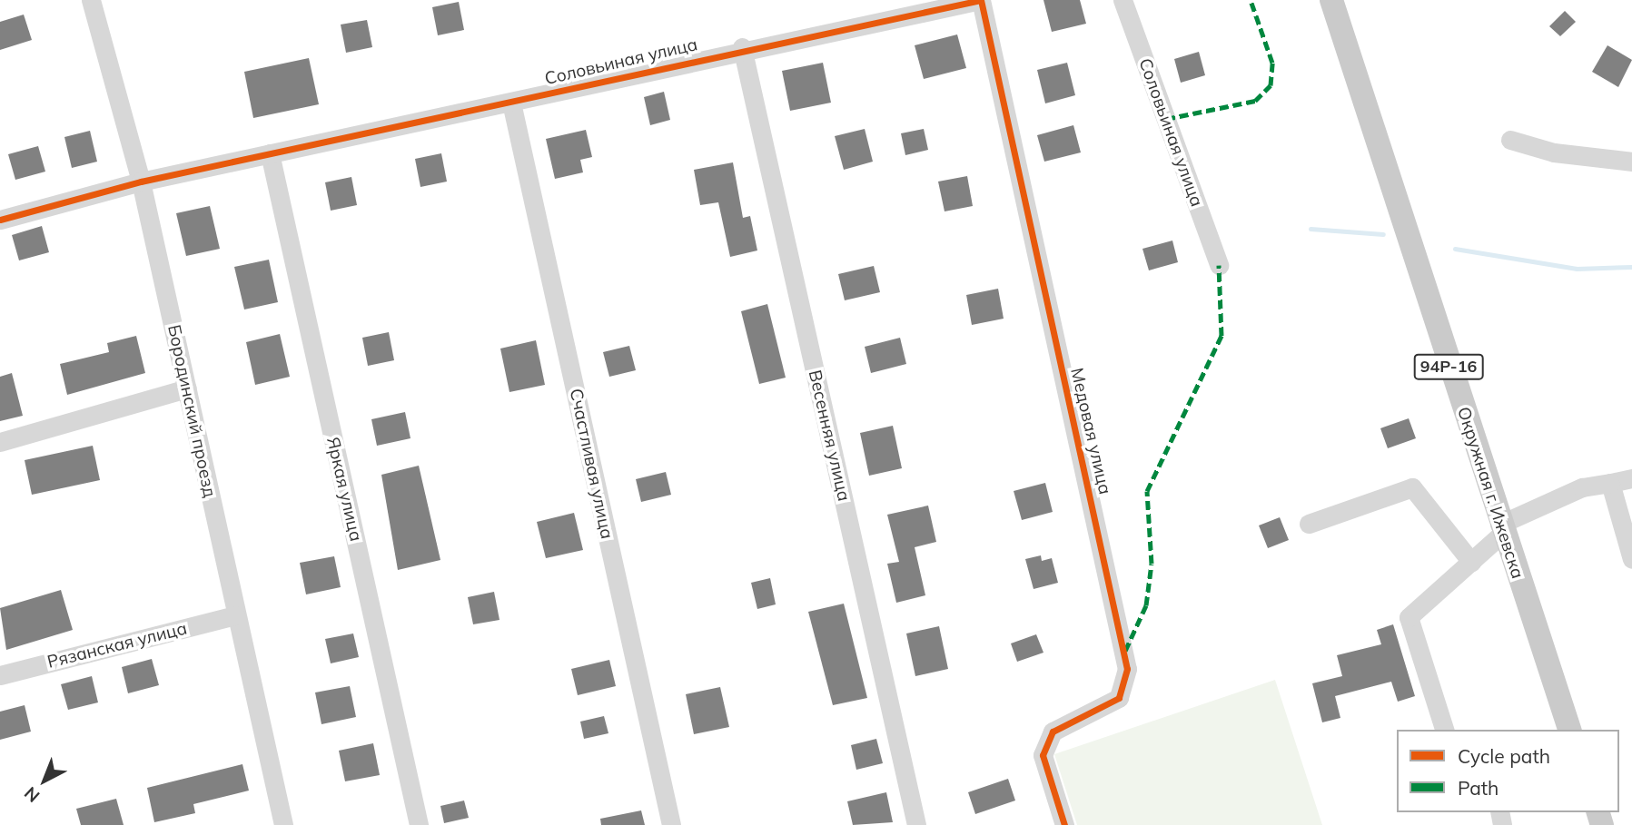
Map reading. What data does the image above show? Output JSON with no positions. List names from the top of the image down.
{
  "streets": {
    "main road": ["94Р-16", "Окружная г. Ижевска"],
    "street": [
      "Соловьиная улица",
      "Бородинский проезд",
      "Медовая улица",
      "Весенняя улица",
      "Счастливая улица",
      "Яркая улица",
      "Рязанская улица"
    ]
  },
  "crossings": [
    ["Соловьиная улица", "Бородинский проезд"],
    ["Соловьиная улица", "Медовая улица"],
    ["Соловьиная улица", "Весенняя улица"],
    ["Соловьиная улица", "Счастливая улица"],
    ["Соловьиная улица", "Яркая улица"],
    ["Бородинский проезд", "Рязанская улица"]
  ],
  "legend": ["Cycle path", "Path"],
  "north": "bottom left"
}
